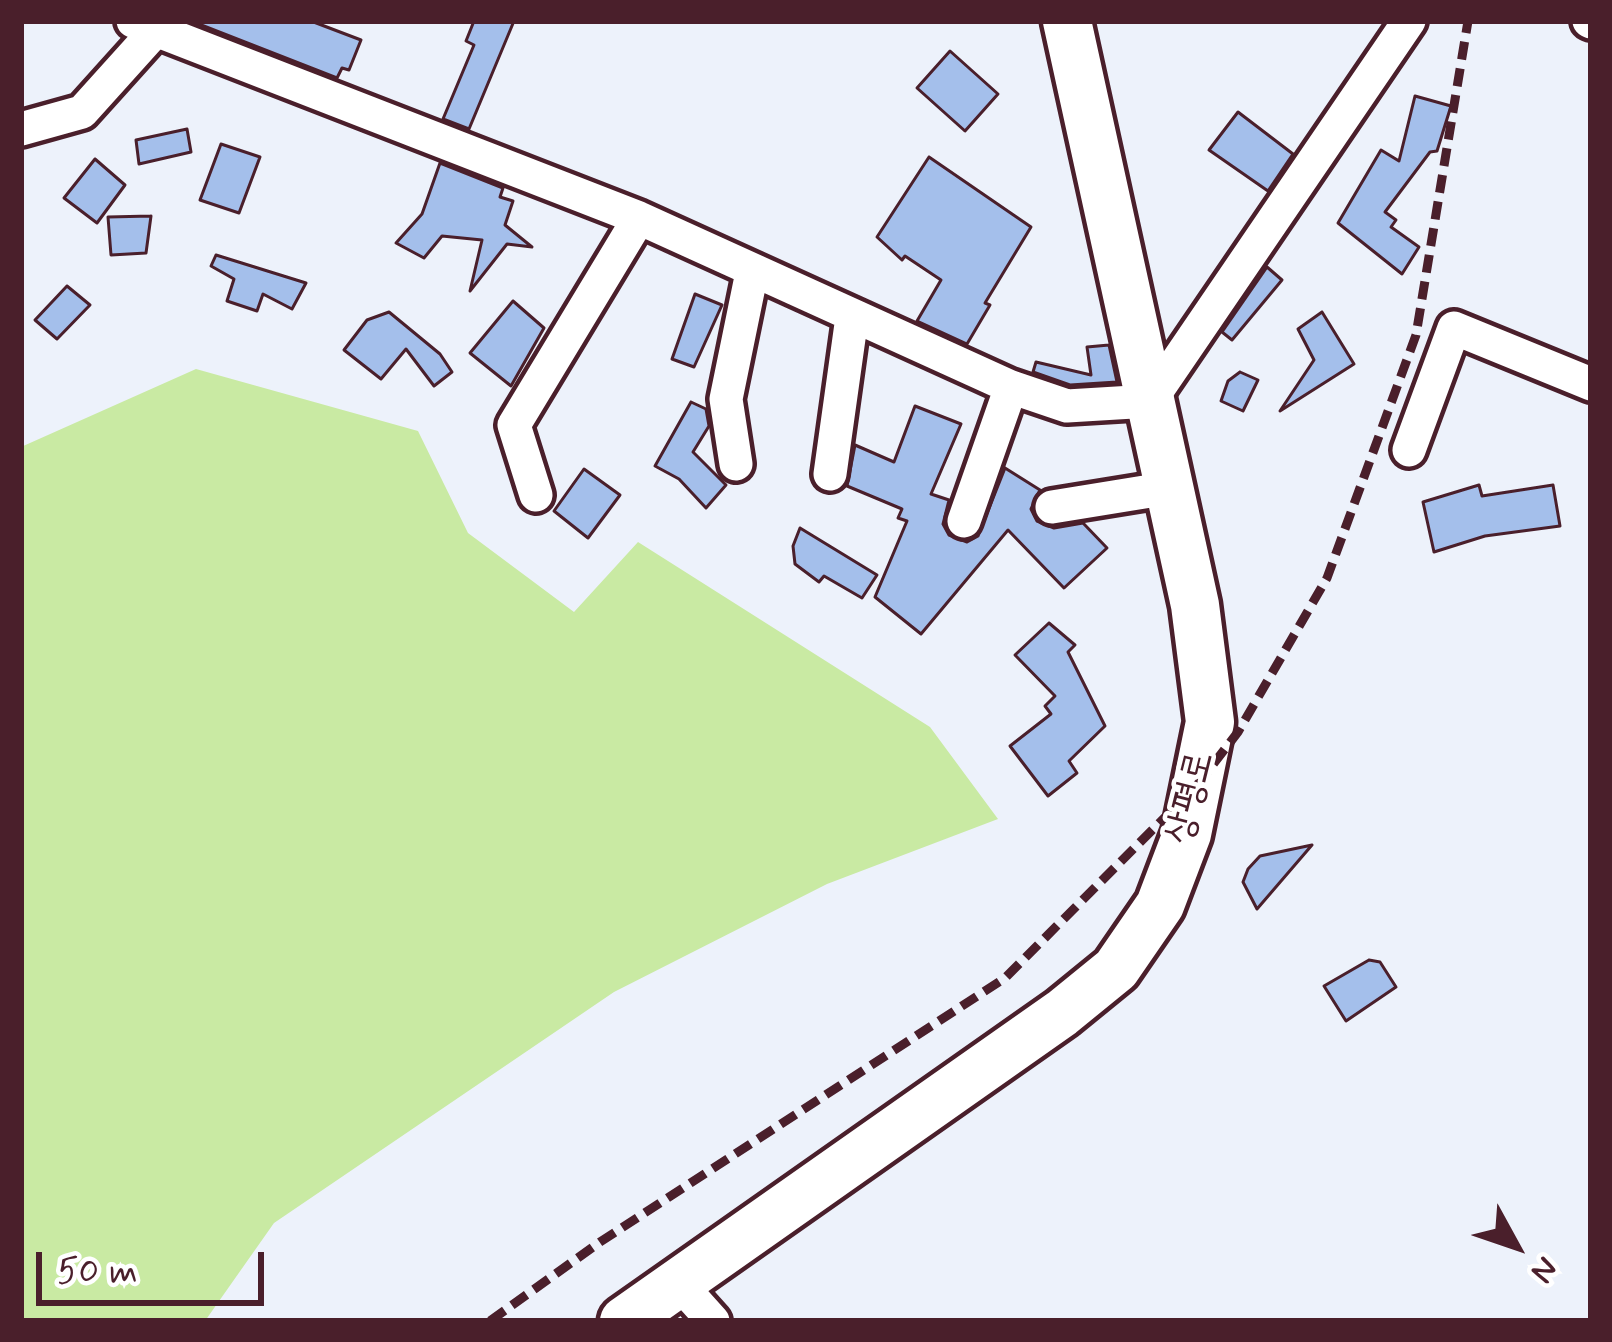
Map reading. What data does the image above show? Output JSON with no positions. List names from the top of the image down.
{
  "streets": {
    "main road": ["상평로"]
  },
  "scale_bar": "50 m",
  "north": "bottom right"
}
